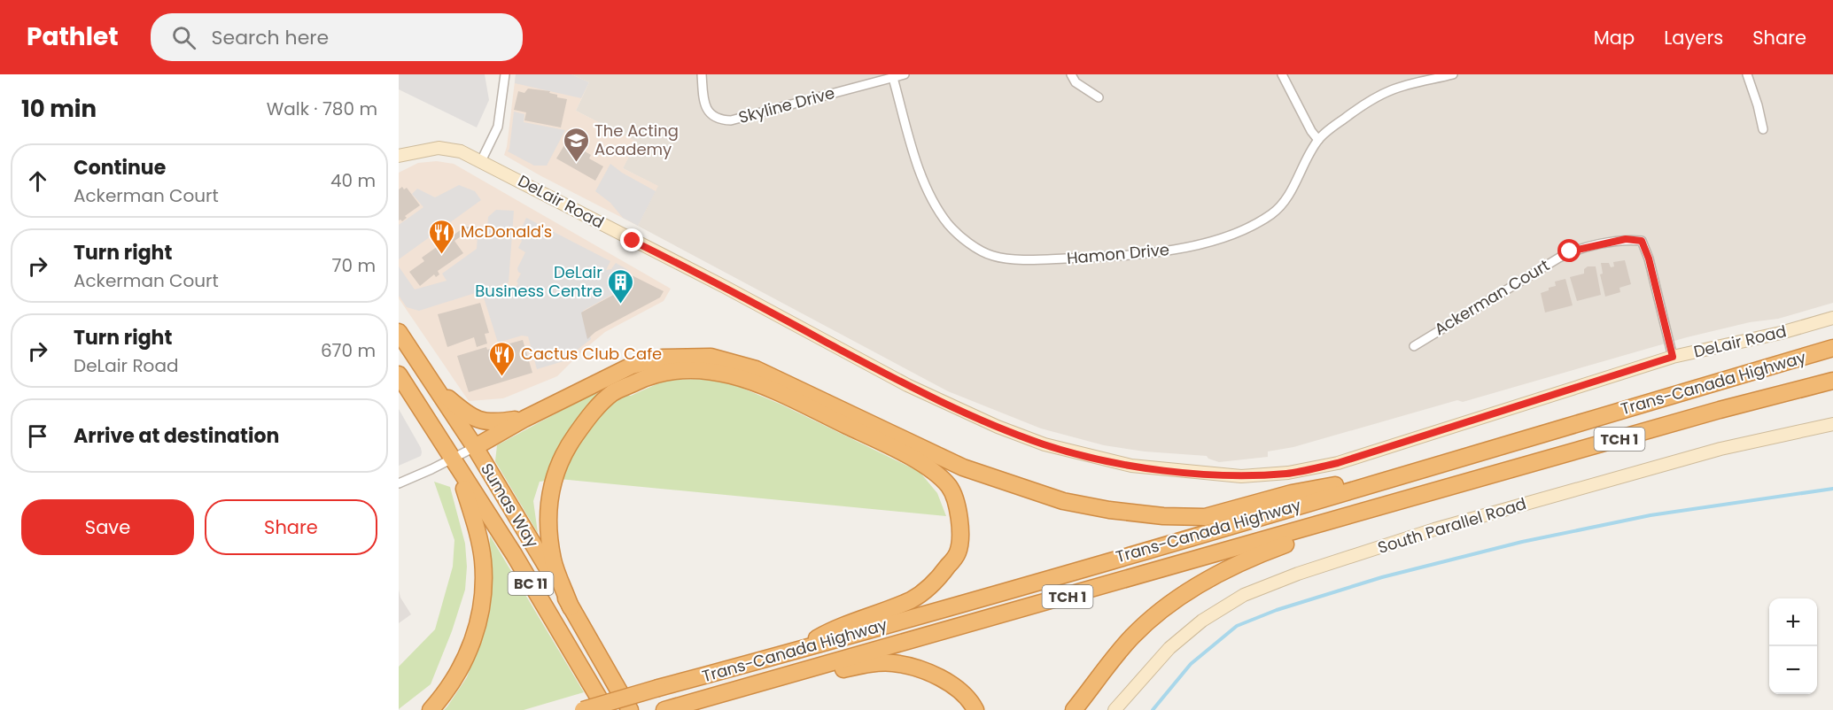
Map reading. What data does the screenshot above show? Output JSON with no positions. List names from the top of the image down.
{
  "streets": {
    "highway": [
      "Trans-Canada Highway",
      "TCH 1",
      "Sumas Way",
      "BC 11"
    ],
    "street": [
      "Skyline Drive",
      "DeLair Road",
      "Hamon Drive",
      "Ackerman Court",
      "South Parallel Road"
    ]
  },
  "crossings": [
    ["Skyline Drive", "Hamon Drive"],
    ["DeLair Road", "Ackerman Court"]
  ],
  "places": {
    "school or university": ["The Acting Academy"],
    "restaurant": ["McDonald's", "Cactus Club Cafe"],
    "building": ["DeLair Business Centre"]
  },
  "page": {
    "header": "Pathlet",
    "search": "Search here",
    "nav": ["Map", "Layers", "Share"],
    "heading": ["10 min", "Walk · 780 m"],
    "list": [
      ["Continue", "Ackerman Court", "40 m"],
      ["Turn right", "Ackerman Court", "70 m"],
      ["Turn right", "DeLair Road", "670 m"],
      "Arrive at destination"
    ],
    "buttons": ["Save", "Share"],
    "map_buttons": ["+", "−"]
  }
}
